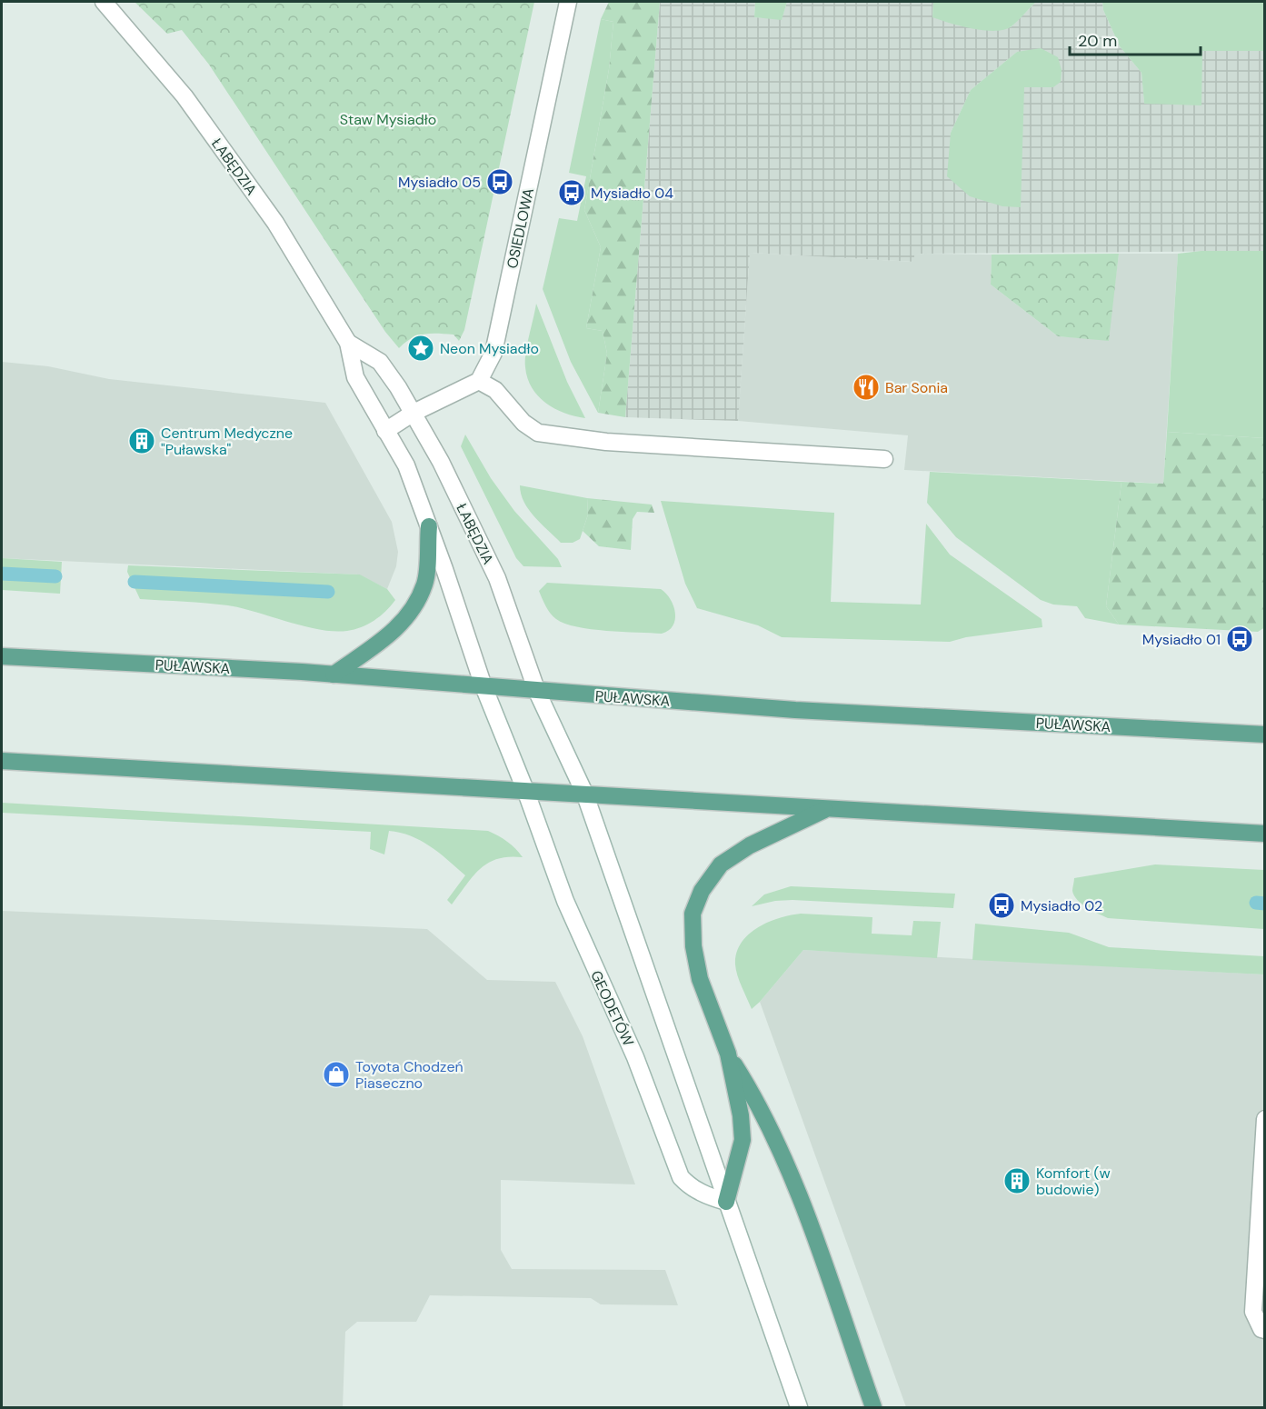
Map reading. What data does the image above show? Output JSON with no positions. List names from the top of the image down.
{
  "streets": {
    "main road": ["PUŁAWSKA"],
    "street": ["ŁABĘDZIA", "OSIEDLOWA", "GEODETÓW"]
  },
  "crossings": [
    ["ŁABĘDZIA", "PUŁAWSKA"],
    ["ŁABĘDZIA", "GEODETÓW"],
    ["PUŁAWSKA", "GEODETÓW"]
  ],
  "parks": ["Staw Mysiadło"],
  "places": {
    "bus stop": [
      "Mysiadło 05",
      "Mysiadło 04",
      "Mysiadło 01",
      "Mysiadło 02"
    ],
    "place": ["Neon Mysiadło"],
    "restaurant": ["Bar Sonia"],
    "building": ["Centrum Medyczne \"Puławska\"", "Komfort (w budowie)"],
    "shop": ["Toyota Chodzeń Piaseczno"]
  },
  "scale_bar": "20 m"
}
